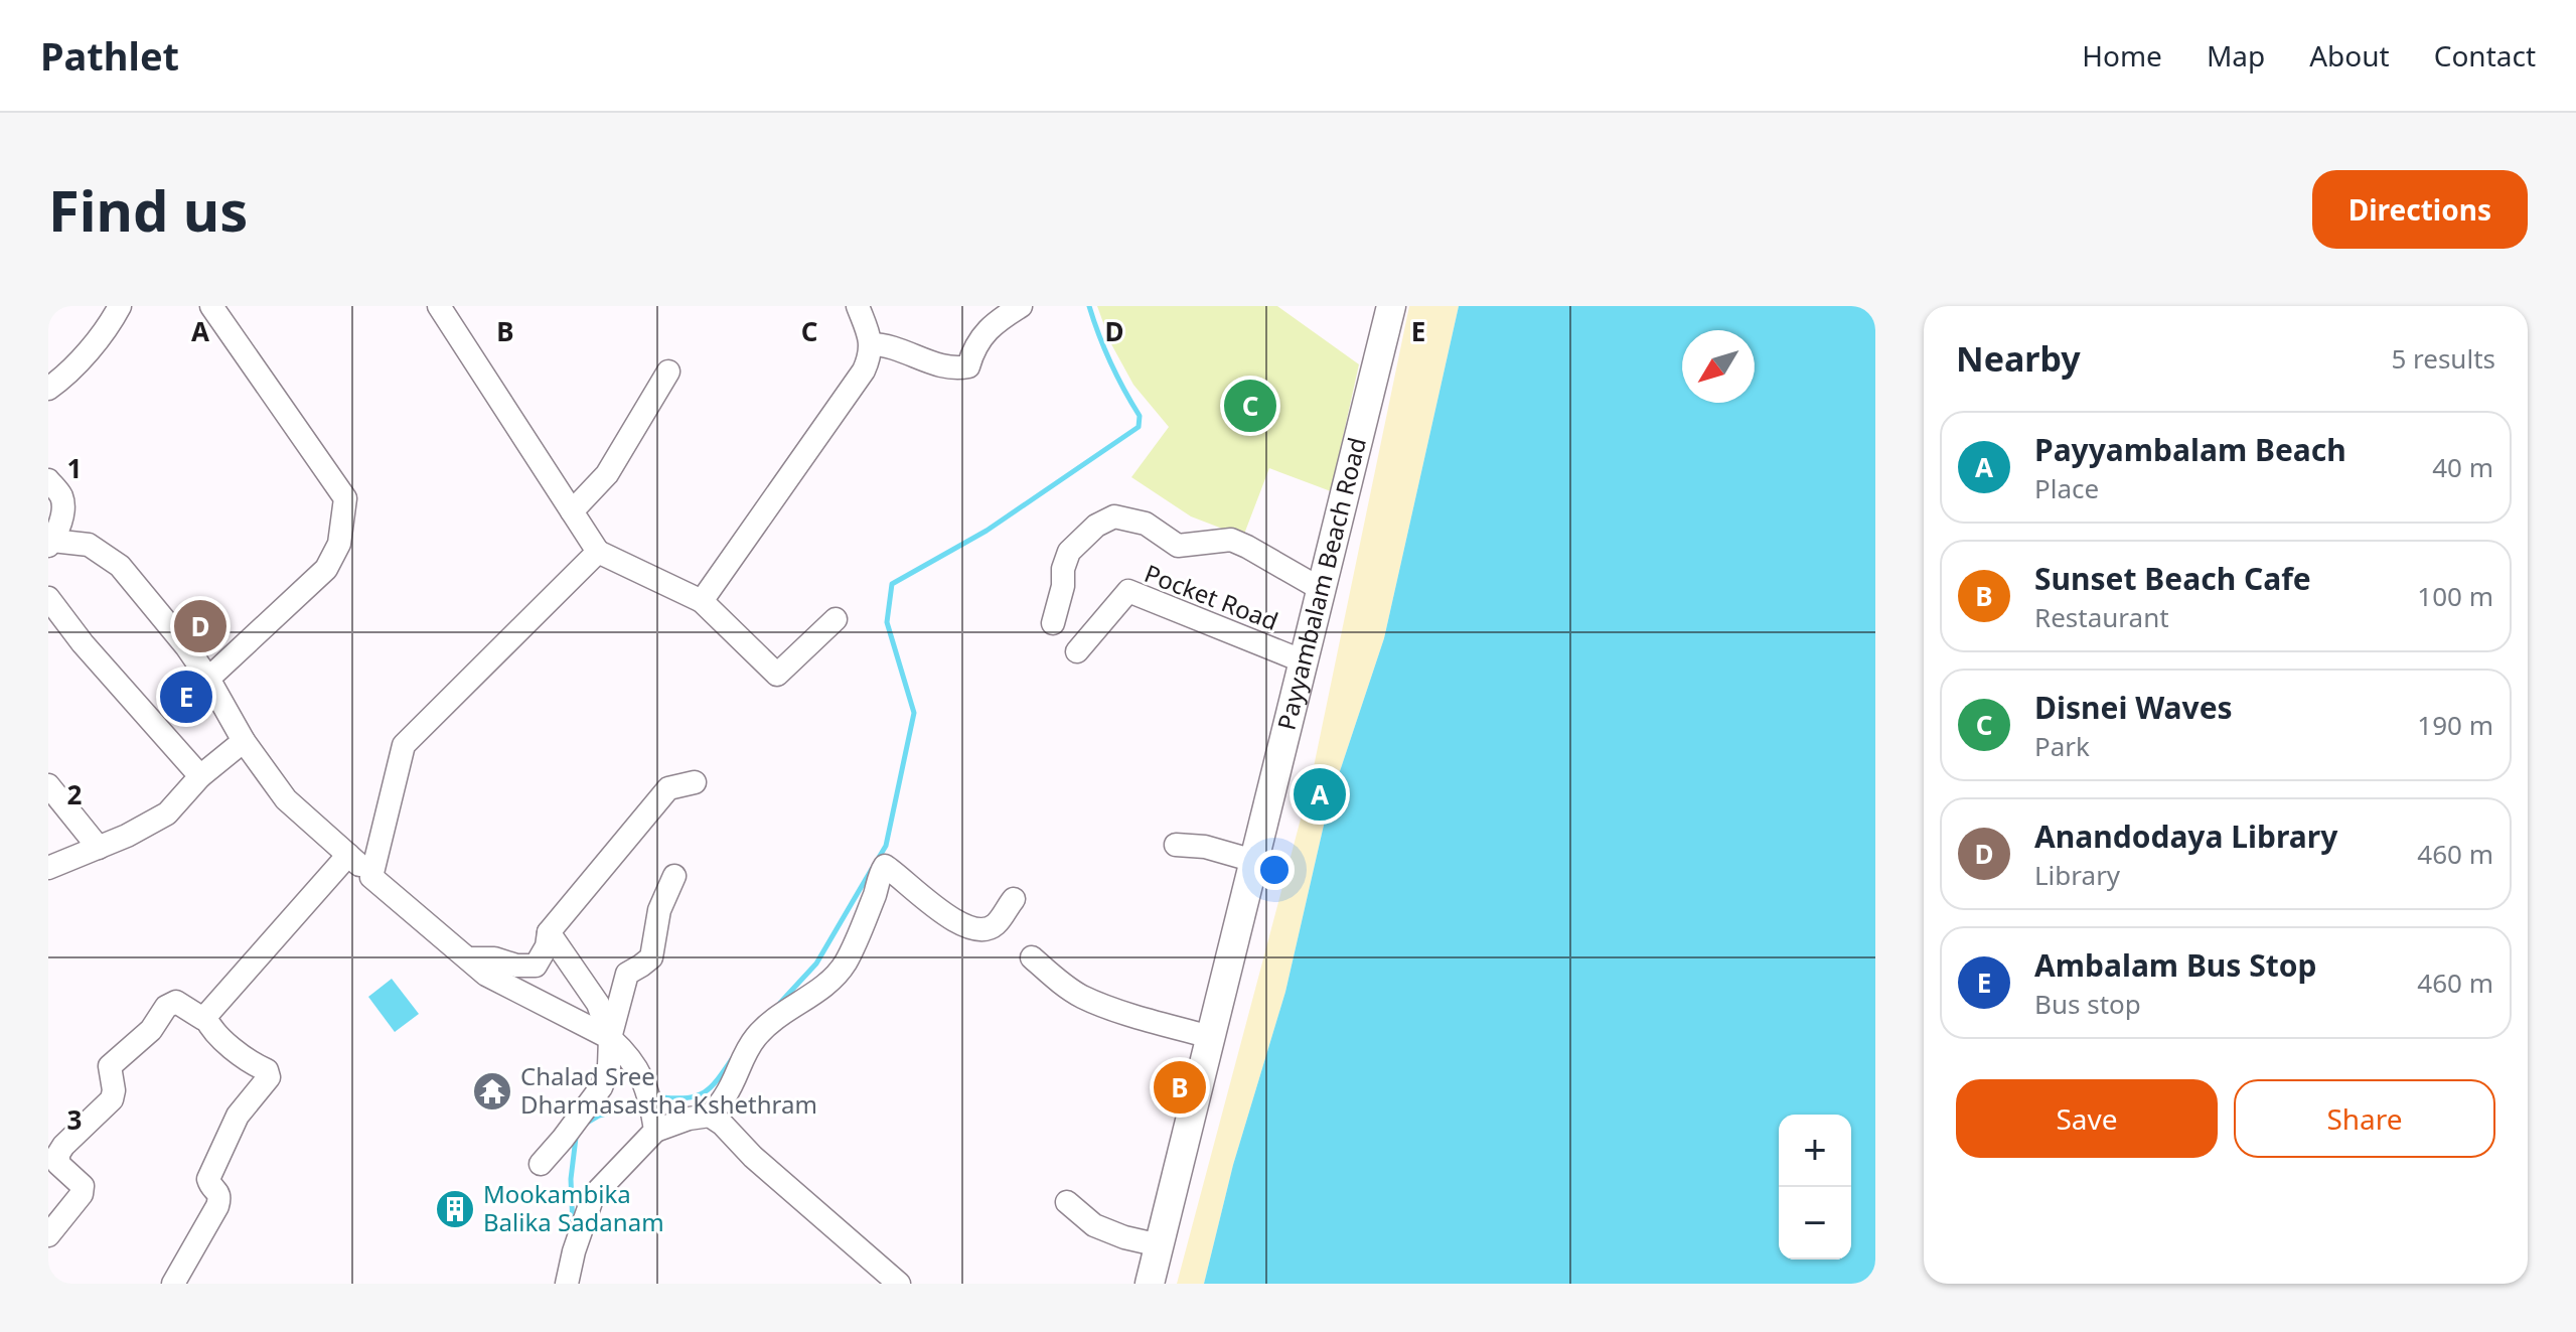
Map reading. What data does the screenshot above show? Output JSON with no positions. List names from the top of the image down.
{
  "streets": {
    "main road": ["Payyambalam Beach Road"],
    "street": ["Pocket Road"]
  },
  "crossings": [
    ["Payyambalam Beach Road", "Pocket Road"]
  ],
  "places": {
    "temple": ["Chalad Sree Dharmasastha Kshethram"],
    "building": ["Mookambika Balika Sadanam"]
  },
  "north": "bottom left",
  "page": {
    "header": "Pathlet",
    "nav": [
      "Home",
      "Map",
      "About",
      "Contact"
    ],
    "buttons": [
      "Directions",
      ["Save", "Share"]
    ],
    "title": "Find us",
    "heading": ["Nearby", "5 results"],
    "pins": [
      "C",
      "D",
      "E",
      "A",
      "B"
    ],
    "list": [
      {
        "mark": "A",
        "name": "Payyambalam Beach",
        "note": "Place",
        "value": "40 m"
      },
      {
        "mark": "B",
        "name": "Sunset Beach Cafe",
        "note": "Restaurant",
        "value": "100 m"
      },
      {
        "mark": "C",
        "name": "Disnei Waves",
        "note": "Park",
        "value": "190 m"
      },
      {
        "mark": "D",
        "name": "Anandodaya Library",
        "note": "Library",
        "value": "460 m"
      },
      {
        "mark": "E",
        "name": "Ambalam Bus Stop",
        "note": "Bus stop",
        "value": "460 m"
      }
    ],
    "map_buttons": ["+", "−"]
  },
  "grid": {
    "columns": [
      "A",
      "B",
      "C",
      "D",
      "E"
    ],
    "rows": ["1", "2", "3"]
  }
}
